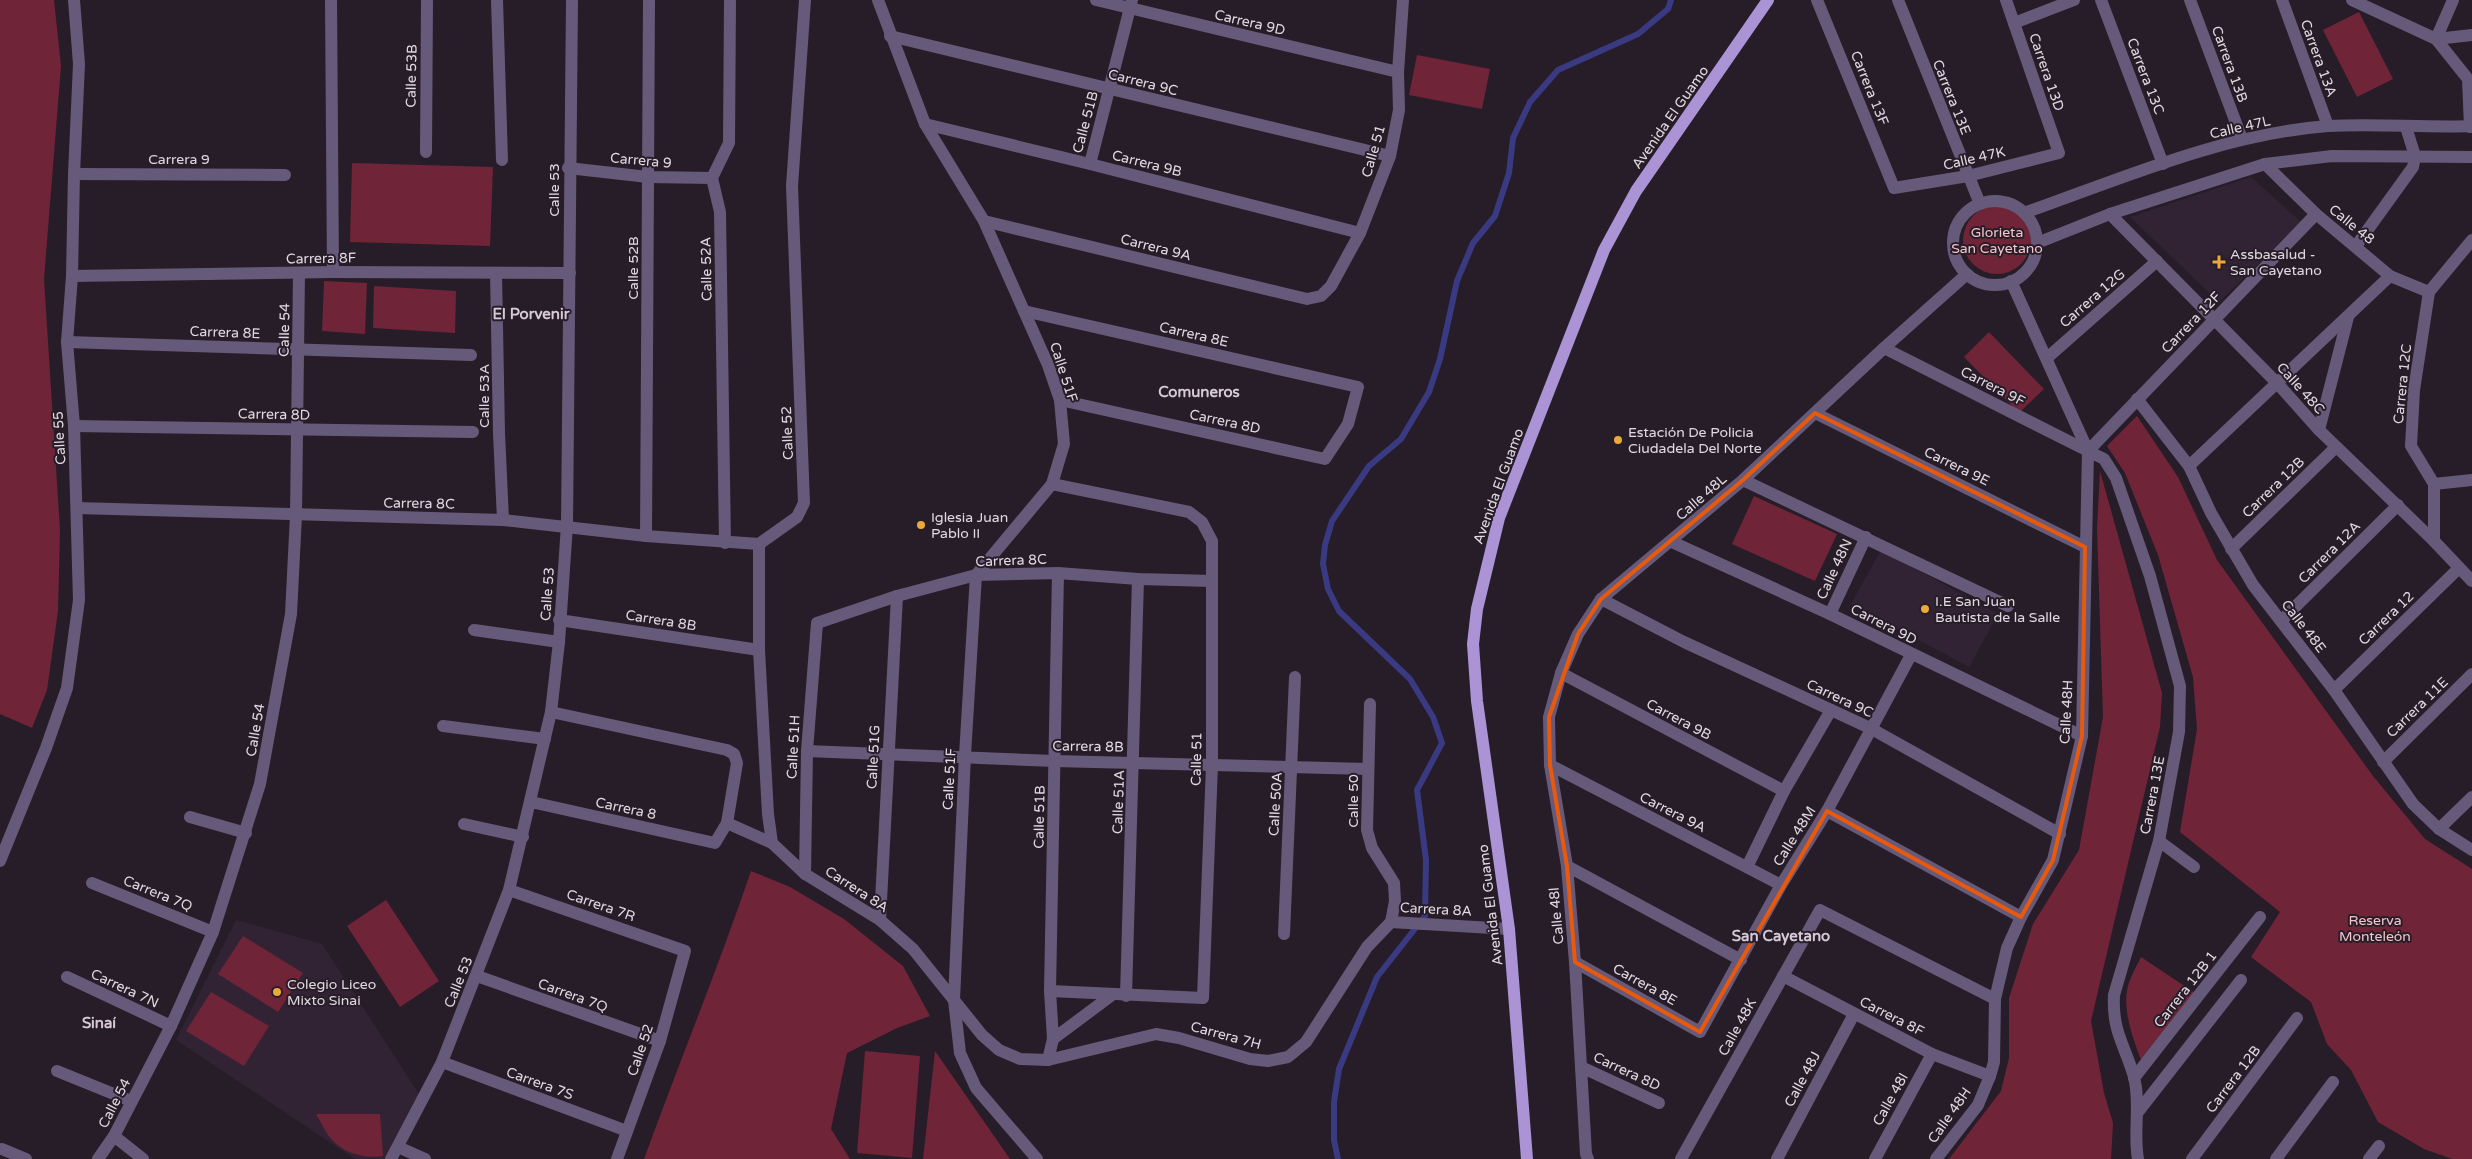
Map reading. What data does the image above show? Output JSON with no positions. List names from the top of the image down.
{
  "streets": {
    "main road": ["Avenida El Guamo"],
    "street": [
      "Carrera 9D",
      "Carrera 13A",
      "Carrera 13B",
      "Carrera 13D",
      "Calle 53B",
      "Carrera 13C",
      "Carrera 9C",
      "Carrera 13F",
      "Carrera 13E",
      "Calle 51B",
      "Calle 47L",
      "Calle 51",
      "Calle 47K",
      "Carrera 9",
      "Carrera 9B",
      "Calle 53",
      "Calle 48",
      "Carrera 9A",
      "Carrera 8F",
      "Calle 52B",
      "Calle 52A",
      "Carrera 12G",
      "Carrera 12F",
      "Calle 54",
      "Carrera 8E",
      "Calle 51F",
      "Carrera 12C",
      "Carrera 9F",
      "Calle 48C",
      "Calle 53A",
      "Carrera 8D",
      "Calle 52",
      "Calle 55",
      "Carrera 9E",
      "Carrera 12B",
      "Calle 48L",
      "Carrera 8C",
      "Carrera 12A",
      "Calle 48N",
      "Carrera 12",
      "Carrera 8B",
      "Calle 48E",
      "Carrera 11E",
      "Calle 48H",
      "Calle 51H",
      "Calle 51G",
      "Calle 50",
      "Calle 51A",
      "Calle 50A",
      "Carrera 8",
      "Calle 48M",
      "Carrera 8A",
      "Carrera 7Q",
      "Carrera 7R",
      "Calle 48l",
      "Carrera 7N",
      "Carrera 12B 1",
      "Calle 48K",
      "Carrera 7H",
      "Calle 48J",
      "Carrera 7S",
      "Calle 48I"
    ]
  },
  "crossings": [
    ["Carrera 9D", "Calle 51B"],
    ["Carrera 9D", "Calle 51"],
    ["Carrera 9D", "Calle 48L"],
    ["Carrera 9D", "Calle 48N"],
    ["Carrera 9D", "Calle 48H"],
    ["Carrera 9D", "Calle 48M"],
    ["Carrera 13A", "Calle 47L"],
    ["Carrera 13B", "Calle 47L"],
    ["Carrera 13D", "Calle 47K"],
    ["Carrera 13C", "Calle 47L"],
    ["Carrera 9C", "Calle 51B"],
    ["Carrera 9C", "Calle 51"],
    ["Carrera 9C", "Calle 51F"],
    ["Carrera 9C", "Calle 48L"],
    ["Carrera 9C", "Calle 48H"],
    ["Carrera 9C", "Calle 48M"],
    ["Carrera 13F", "Calle 47K"],
    ["Carrera 13E", "Calle 47L"],
    ["Carrera 13E", "Calle 47K"],
    ["Carrera 13E", "Carrera 12F"],
    ["Carrera 13E", "Carrera 9F"],
    ["Carrera 13E", "Calle 48L"],
    ["Carrera 13E", "Calle 48H"],
    ["Carrera 13E", "Carrera 12B 1"],
    ["Avenida El Guamo", "Carrera 8A"],
    ["Calle 51B", "Carrera 9B"],
    ["Calle 51B", "Carrera 8C"],
    ["Calle 51B", "Carrera 8B"],
    ["Calle 51B", "Carrera 8A"],
    ["Calle 51B", "Carrera 7H"],
    ["Calle 47L", "Calle 48L"],
    ["Calle 47L", "Calle 48H"],
    ["Calle 51", "Carrera 9B"],
    ["Calle 51", "Carrera 9A"],
    ["Calle 51", "Calle 51F"],
    ["Calle 51", "Carrera 8C"],
    ["Calle 51", "Carrera 8B"],
    ["Calle 51", "Calle 51A"],
    ["Carrera 9", "Calle 53"],
    ["Carrera 9", "Calle 52B"],
    ["Carrera 9", "Calle 52A"],
    ["Carrera 9", "Calle 55"],
    ["Carrera 9B", "Calle 51F"],
    ["Carrera 9B", "Calle 48L"],
    ["Carrera 9B", "Calle 48l"],
    ["Calle 53", "Carrera 8F"],
    ["Calle 53", "Carrera 8C"],
    ["Calle 53", "Carrera 8B"],
    ["Calle 53", "Carrera 8"],
    ["Calle 53", "Carrera 7Q"],
    ["Calle 53", "Carrera 7R"],
    ["Calle 53", "Carrera 7S"],
    ["Calle 48", "Carrera 12F"],
    ["Calle 48", "Carrera 12C"],
    ["Carrera 9A", "Calle 51F"],
    ["Carrera 9A", "Calle 48M"],
    ["Carrera 9A", "Calle 48l"],
    ["Carrera 8F", "Calle 54"],
    ["Carrera 8F", "Calle 53A"],
    ["Carrera 8F", "Calle 55"],
    ["Carrera 8F", "Calle 48H"],
    ["Carrera 8F", "Calle 48K"],
    ["Carrera 8F", "Calle 48J"],
    ["Carrera 8F", "Calle 48I"],
    ["Calle 52B", "Carrera 8C"],
    ["Calle 52A", "Carrera 8C"],
    ["Carrera 12G", "Calle 48C"],
    ["Carrera 12G", "Calle 48H"],
    ["Carrera 12F", "Carrera 9F"],
    ["Carrera 12F", "Calle 48C"],
    ["Carrera 12F", "Calle 48E"],
    ["Carrera 12F", "Calle 48H"],
    ["Calle 54", "Carrera 8E"],
    ["Calle 54", "Carrera 8D"],
    ["Calle 54", "Carrera 8C"],
    ["Calle 54", "Carrera 7Q"],
    ["Calle 54", "Carrera 7N"],
    ["Carrera 8E", "Calle 51F"],
    ["Carrera 8E", "Carrera 8D"],
    ["Carrera 8E", "Calle 55"],
    ["Carrera 8E", "Calle 48M"],
    ["Carrera 8E", "Calle 48l"],
    ["Calle 51F", "Carrera 8D"],
    ["Calle 51F", "Carrera 8C"],
    ["Calle 51F", "Carrera 8B"],
    ["Calle 51F", "Carrera 8A"],
    ["Carrera 9F", "Calle 48L"],
    ["Carrera 9F", "Calle 48H"],
    ["Calle 48C", "Carrera 12B"],
    ["Calle 48C", "Carrera 12A"],
    ["Calle 48C", "Carrera 12"],
    ["Calle 53A", "Carrera 8C"],
    ["Carrera 8D", "Calle 55"],
    ["Carrera 8D", "Calle 48l"],
    ["Calle 52", "Carrera 8C"],
    ["Calle 52", "Carrera 7Q"],
    ["Calle 52", "Carrera 7R"],
    ["Calle 52", "Carrera 7S"],
    ["Calle 55", "Carrera 8C"],
    ["Carrera 9E", "Calle 48L"],
    ["Carrera 9E", "Calle 48H"],
    ["Carrera 12B", "Calle 48E"],
    ["Calle 48L", "Calle 48H"],
    ["Calle 48L", "Calle 48l"],
    ["Carrera 8C", "Calle 51H"],
    ["Carrera 8C", "Calle 51G"],
    ["Carrera 8C", "Calle 51A"],
    ["Carrera 12A", "Calle 48E"],
    ["Carrera 12", "Calle 48E"],
    ["Carrera 8B", "Calle 51H"],
    ["Carrera 8B", "Calle 51G"],
    ["Carrera 8B", "Calle 50"],
    ["Carrera 8B", "Calle 51A"],
    ["Carrera 8B", "Calle 50A"],
    ["Calle 48E", "Carrera 11E"],
    ["Calle 48H", "Calle 48K"],
    ["Calle 51H", "Carrera 8A"],
    ["Calle 51G", "Carrera 8A"],
    ["Calle 50", "Carrera 8A"],
    ["Calle 50", "Carrera 7H"],
    ["Carrera 8", "Carrera 8A"],
    ["Carrera 8A", "Carrera 7H"]
  ],
  "districts": [
    "El Porvenir",
    "Comuneros",
    "San Cayetano",
    "Sinaí"
  ],
  "parks": ["Glorieta San Cayetano", "Reserva Monteleón"],
  "places": {
    "health": ["Assbasalud - San Cayetano"],
    "other": [
      "Estación De Policia Ciudadela Del Norte",
      "Iglesia Juan Pablo II",
      "I.E San Juan Bautista de la Salle",
      "Colegio Liceo Mixto Sinai"
    ]
  }
}
